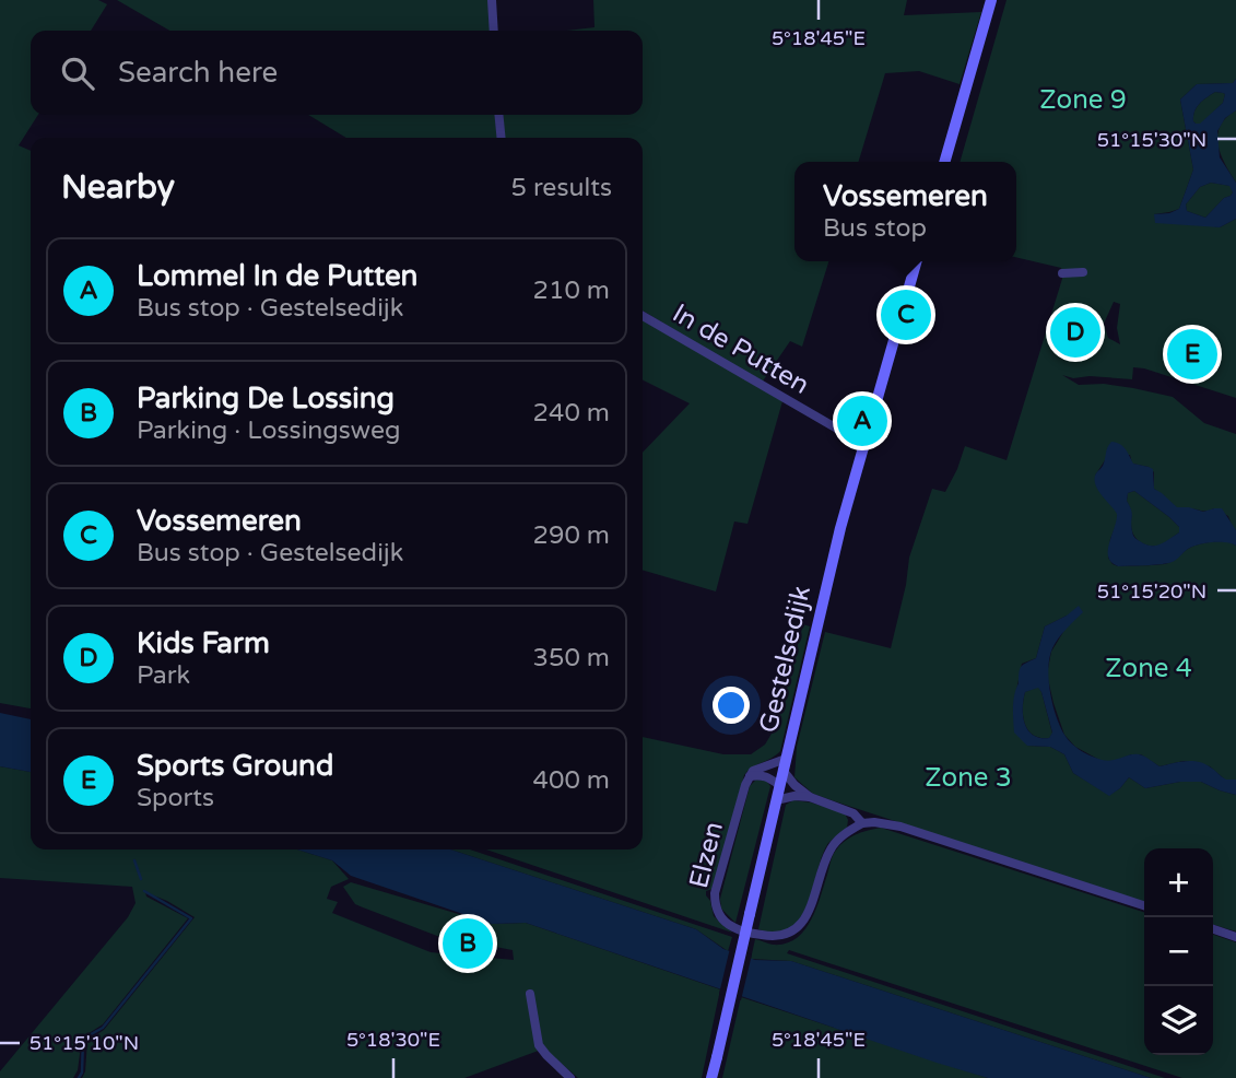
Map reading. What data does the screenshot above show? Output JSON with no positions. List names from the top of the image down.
{
  "streets": {
    "main road": ["Gestelsedijk"],
    "street": ["In de Putten", "Elzen"]
  },
  "crossings": [
    ["In de Putten", "Gestelsedijk"]
  ],
  "parks": ["Zone 9", "Zone 4", "Zone 3"],
  "page": {
    "search": "Search here",
    "heading": ["Nearby", "5 results"],
    "popup": ["Vossemeren", "Bus stop"],
    "list": [
      {
        "mark": "A",
        "name": "Lommel In de Putten",
        "note": "Bus stop · Gestelsedijk",
        "value": "210 m"
      },
      {
        "mark": "B",
        "name": "Parking De Lossing",
        "note": "Parking · Lossingsweg",
        "value": "240 m"
      },
      {
        "mark": "C",
        "name": "Vossemeren",
        "note": "Bus stop · Gestelsedijk",
        "value": "290 m"
      },
      {
        "mark": "D",
        "name": "Kids Farm",
        "note": "Park",
        "value": "350 m"
      },
      {
        "mark": "E",
        "name": "Sports Ground",
        "note": "Sports",
        "value": "400 m"
      }
    ],
    "pins": [
      "C",
      "D",
      "E",
      "A",
      "B"
    ],
    "map_buttons": ["+", "−"]
  },
  "coordinates": [
    "5°18'45\"E",
    "51°15'30\"N",
    "51°15'20\"N",
    "5°18'30\"E",
    "51°15'10\"N"
  ]
}
